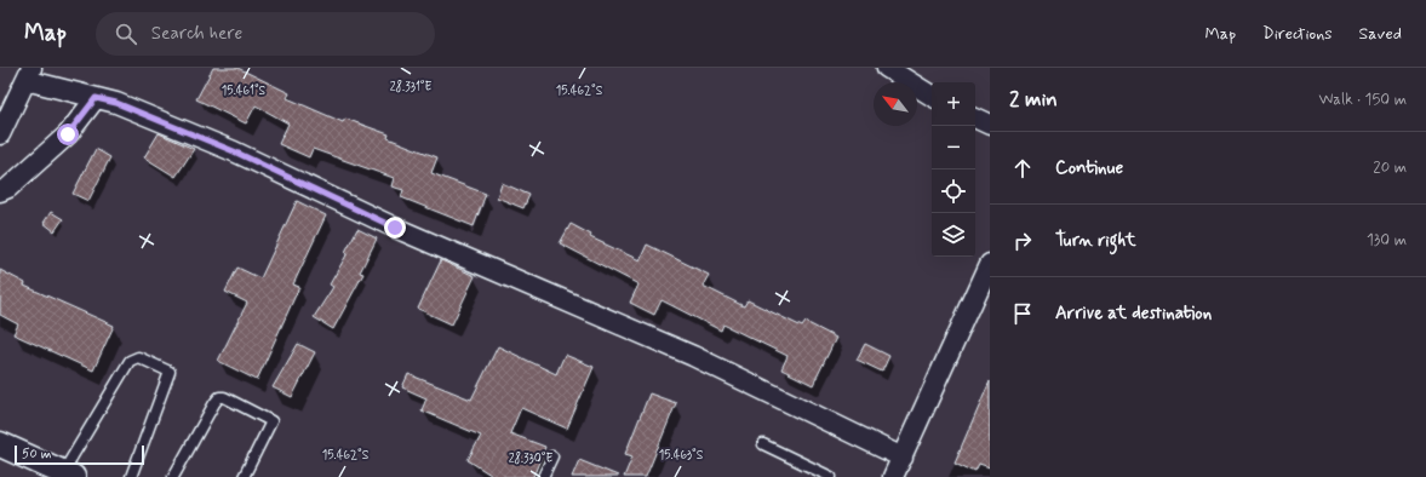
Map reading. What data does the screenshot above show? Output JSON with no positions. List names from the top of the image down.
{
  "scale_bar": "50 m",
  "north": "top left",
  "page": {
    "header": "Map",
    "search": "Search here",
    "nav": ["Map", "Directions", "Saved"],
    "heading": ["2 min", "Walk · 150 m"],
    "map_buttons": ["+", "−"],
    "list": [
      ["Continue", "20 m"],
      ["Turn right", "130 m"],
      "Arrive at destination"
    ],
    "scale": "50 m"
  },
  "coordinates": [
    "28.331°E",
    "15.462°S",
    "15.461°S",
    "15.463°S",
    "28.330°E"
  ]
}
